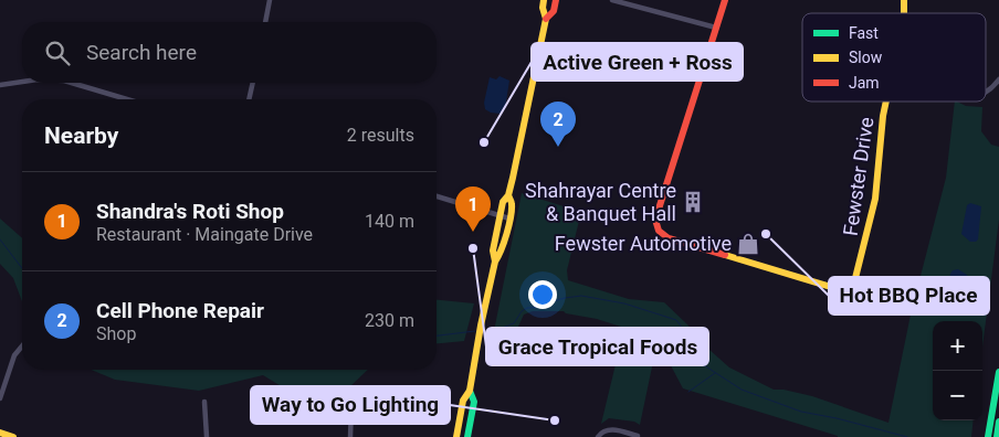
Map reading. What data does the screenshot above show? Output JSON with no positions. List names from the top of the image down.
{
  "streets": {
    "street": ["Fewster Drive"]
  },
  "places": {
    "other": [
      "Active Green + Ross",
      "Hot BBQ Place",
      "Grace Tropical Foods",
      "Way to Go Lighting"
    ],
    "building": ["Shahrayar Centre & Banquet Hall"],
    "shop": ["Fewster Automotive"]
  },
  "legend": ["Fast", "Slow", "Jam"],
  "page": {
    "search": "Search here",
    "heading": ["Nearby", "2 results"],
    "pins": ["2", "1"],
    "list": [
      {
        "mark": "1",
        "name": "Shandra's Roti Shop",
        "note": "Restaurant · Maingate Drive",
        "value": "140 m"
      },
      {
        "mark": "2",
        "name": "Cell Phone Repair",
        "note": "Shop",
        "value": "230 m"
      }
    ],
    "map_buttons": ["+", "−"]
  }
}
